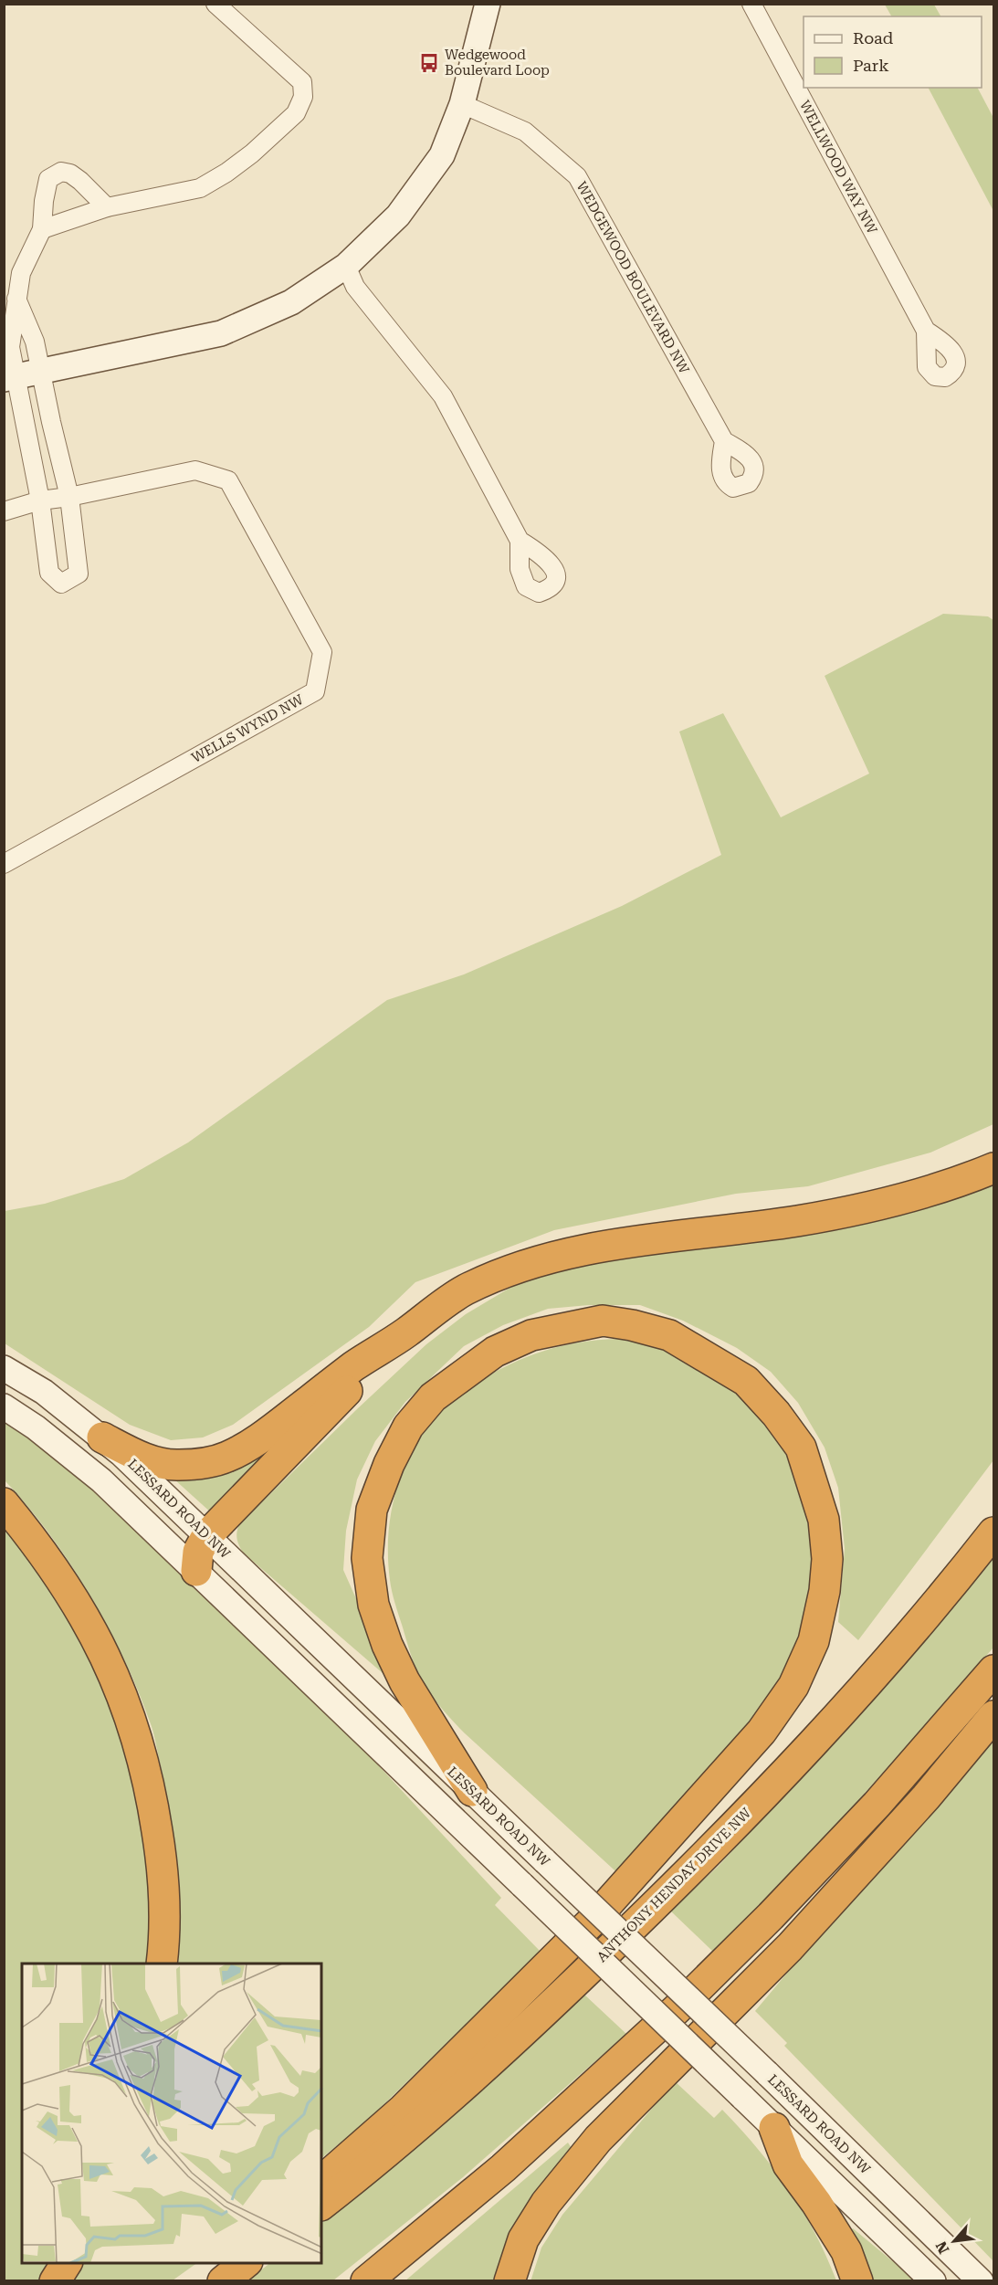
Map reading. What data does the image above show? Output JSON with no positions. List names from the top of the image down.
{
  "streets": {
    "highway": ["ANTHONY HENDAY DRIVE NW"],
    "main road": ["LESSARD ROAD NW"],
    "street": ["WELLWOOD WAY NW", "WEDGEWOOD BOULEVARD NW", "WELLS WYND NW"]
  },
  "places": {
    "bus stop": ["Wedgewood Boulevard Loop"]
  },
  "legend": ["Road", "Park"],
  "north": "bottom left"
}
